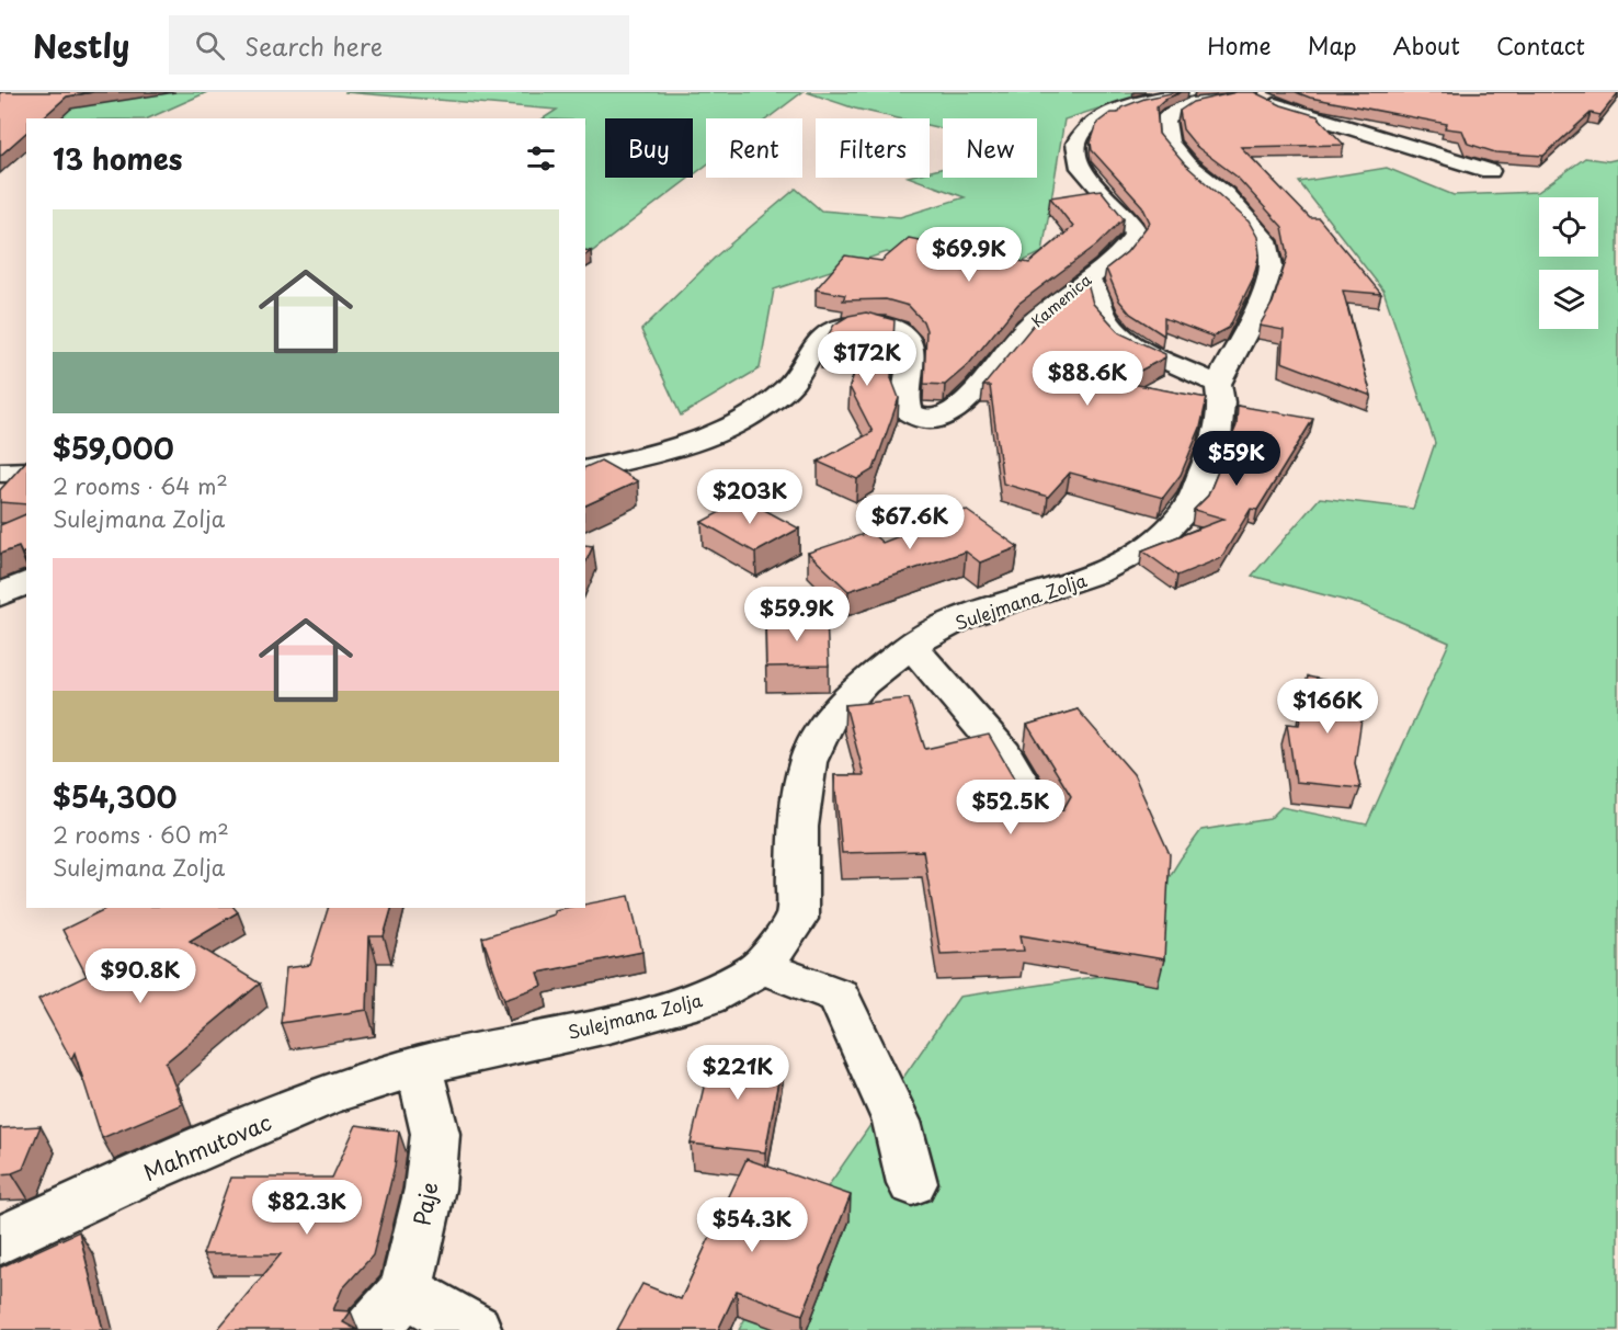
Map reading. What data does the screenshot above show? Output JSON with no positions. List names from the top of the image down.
{
  "streets": {
    "street": [
      "Kamenica",
      "Sulejmana Zolja",
      "Mahmutovac",
      "Paje"
    ]
  },
  "crossings": [
    ["Sulejmana Zolja", "Mahmutovac"],
    ["Sulejmana Zolja", "Paje"],
    ["Mahmutovac", "Paje"]
  ],
  "page": {
    "header": "Nestly",
    "search": "Search here",
    "nav": [
      "Home",
      "Map",
      "About",
      "Contact"
    ],
    "chip": [
      "Buy",
      "Rent",
      "Filters",
      "New"
    ],
    "heading": "13 homes",
    "list": [
      {
        "name": "$59,000",
        "note": "2 rooms · 64 m² · Sulejmana Zolja"
      },
      {
        "name": "$54,300",
        "note": "2 rooms · 60 m² · Sulejmana Zolja"
      }
    ],
    "price": [
      "$69.9K",
      "$172K",
      "$88.6K",
      "$59K",
      "$203K",
      "$67.6K",
      "$59.9K",
      "$166K",
      "$52.5K",
      "$90.8K",
      "$221K",
      "$82.3K",
      "$54.3K"
    ]
  }
}
